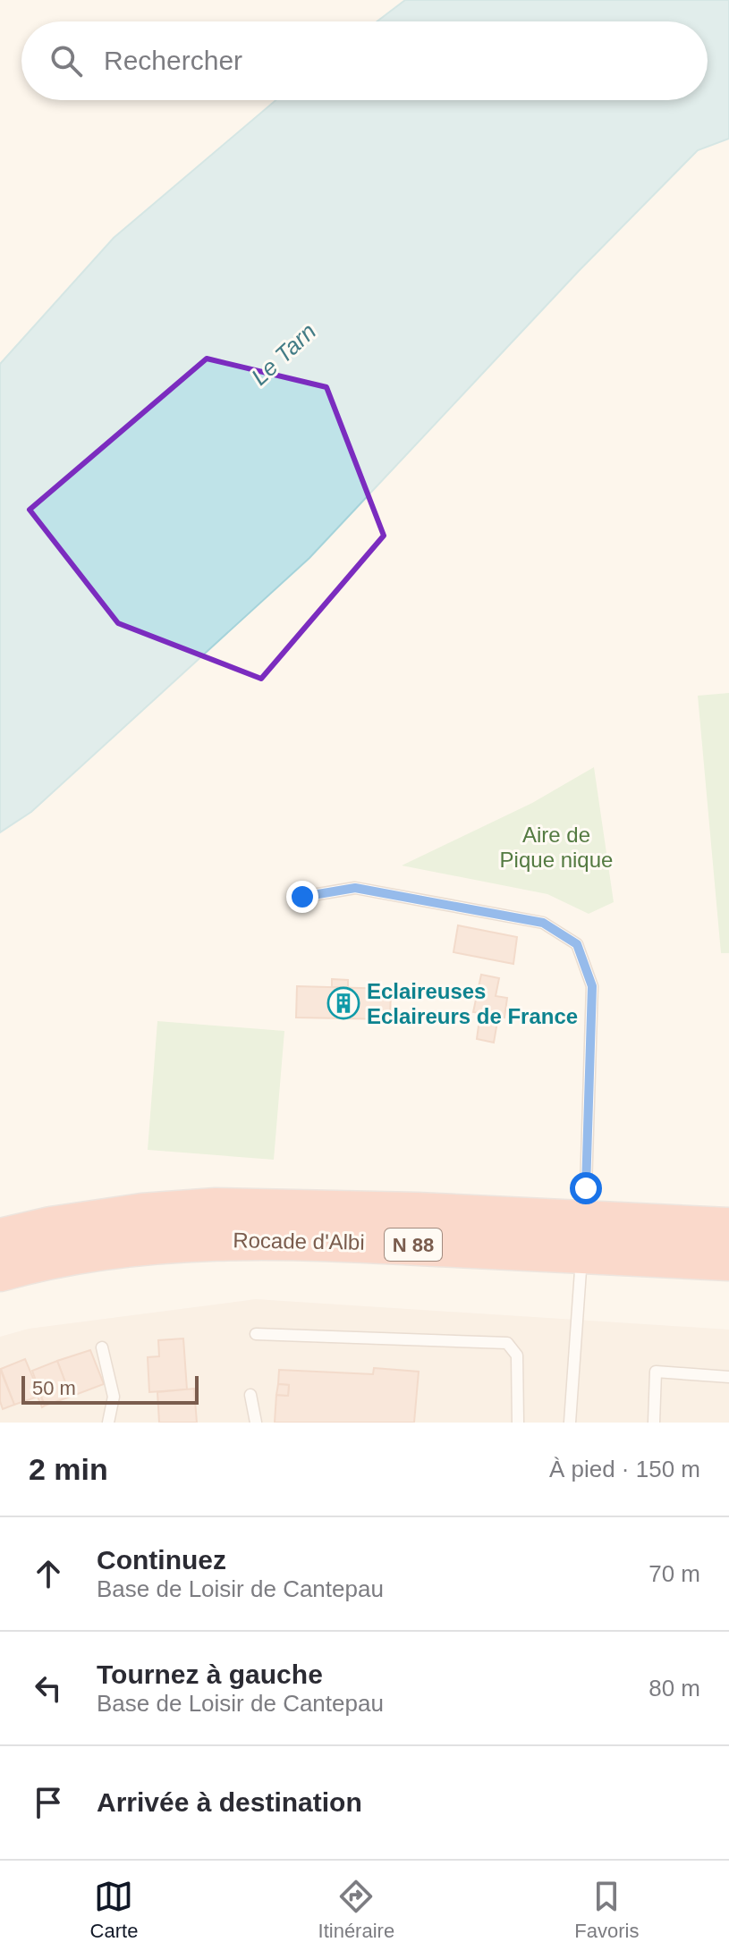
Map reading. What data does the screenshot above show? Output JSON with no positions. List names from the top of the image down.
{
  "streets": {
    "highway": ["Rocade d'Albi", "N 88"]
  },
  "water": ["Le Tarn"],
  "parks": ["Aire de Pique nique"],
  "places": {
    "building": ["Eclaireuses Eclaireurs de France"]
  },
  "scale_bar": "50 m",
  "page": {
    "search": "Rechercher",
    "scale": "50 m",
    "heading": ["2 min", "À pied · 150 m"],
    "list": [
      ["Continuez", "Base de Loisir de Cantepau", "70 m"],
      ["Tournez à gauche", "Base de Loisir de Cantepau", "80 m"],
      "Arrivée à destination"
    ],
    "nav": ["Carte", "Itinéraire", "Favoris"]
  }
}
